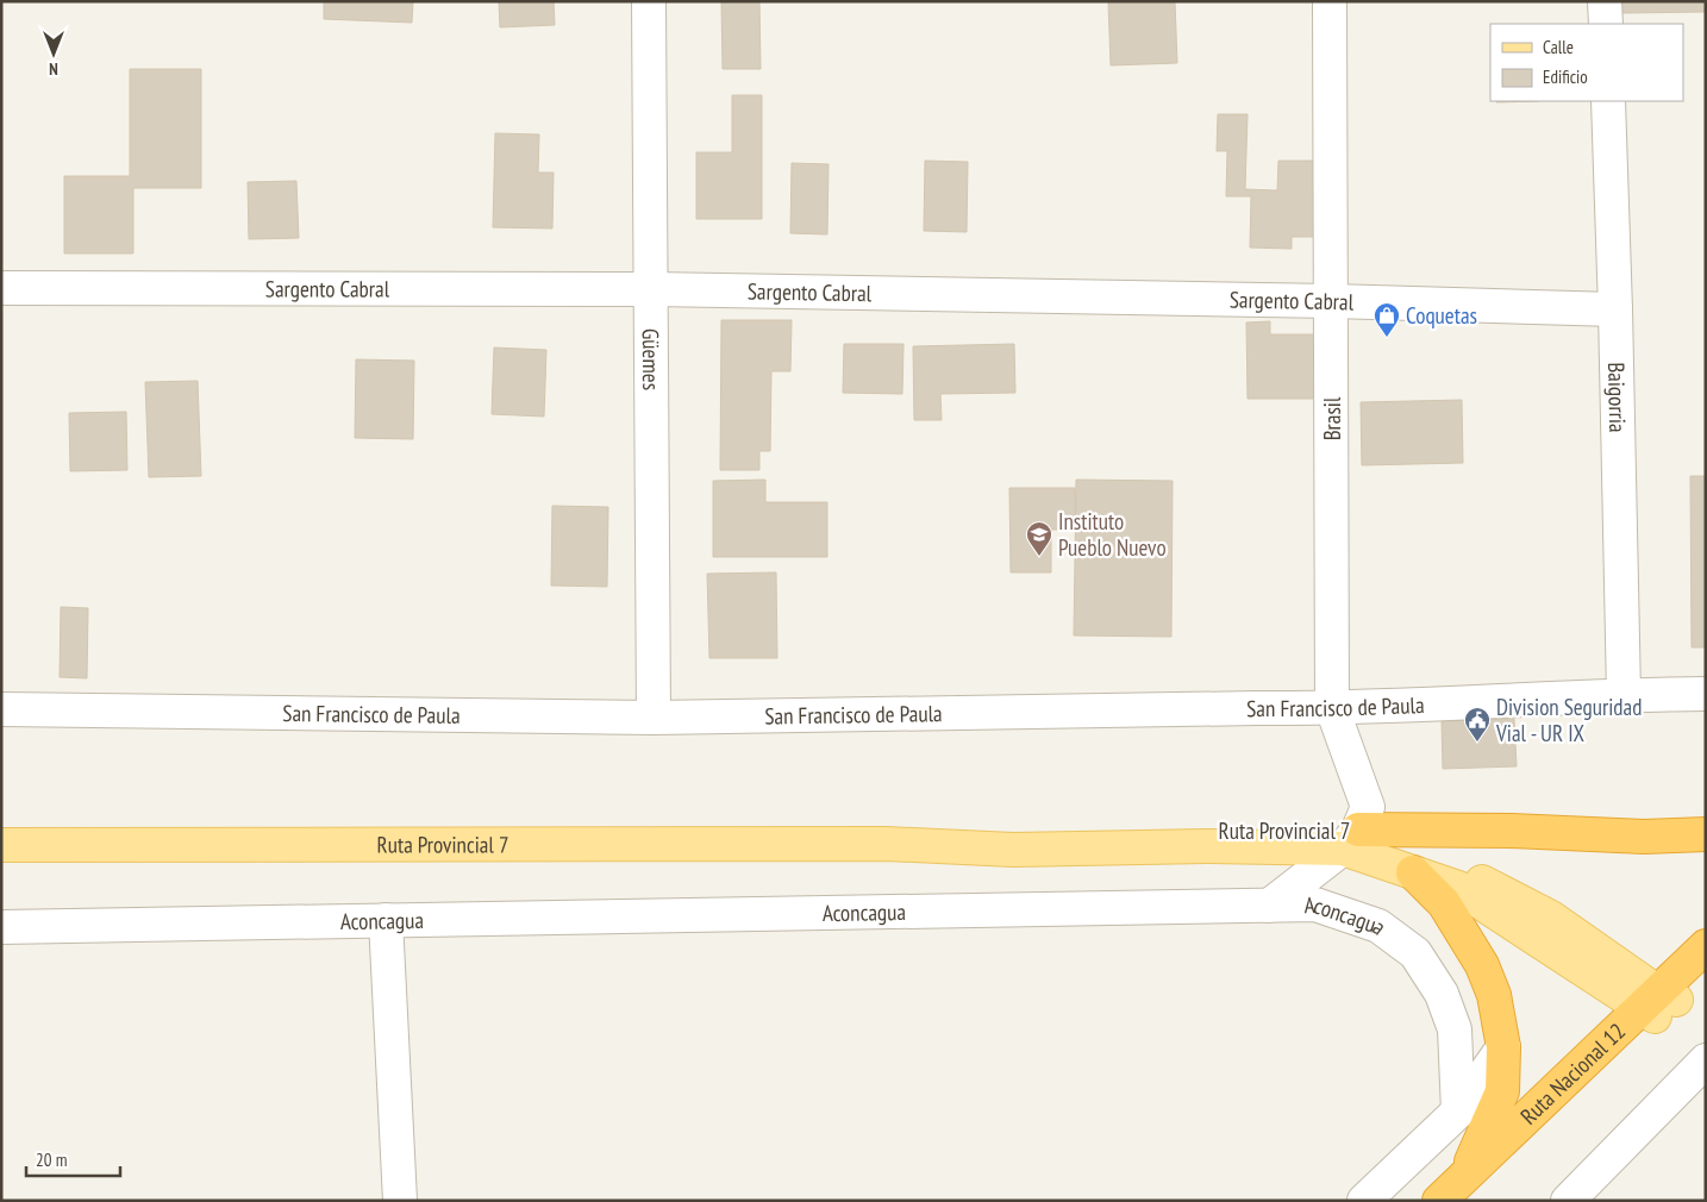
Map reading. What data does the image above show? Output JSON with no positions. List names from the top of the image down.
{
  "streets": {
    "highway": ["Ruta Nacional 12"],
    "main road": ["Ruta Provincial 7"],
    "street": [
      "Sargento Cabral",
      "Güemes",
      "Baigorria",
      "Brasil",
      "San Francisco de Paula",
      "Aconcagua"
    ]
  },
  "crossings": [
    ["Sargento Cabral", "Güemes"],
    ["Sargento Cabral", "Baigorria"],
    ["Sargento Cabral", "Brasil"],
    ["Güemes", "San Francisco de Paula"],
    ["Baigorria", "San Francisco de Paula"],
    ["Brasil", "San Francisco de Paula"],
    ["Brasil", "Ruta Provincial 7"],
    ["Ruta Provincial 7", "Ruta Nacional 12"]
  ],
  "places": {
    "shop": ["Coquetas"],
    "school or university": ["Instituto Pueblo Nuevo"],
    "public building": ["Division Seguridad Vial - UR IX"]
  },
  "legend": ["Calle", "Edificio"],
  "scale_bar": "20 m",
  "north": "bottom"
}
